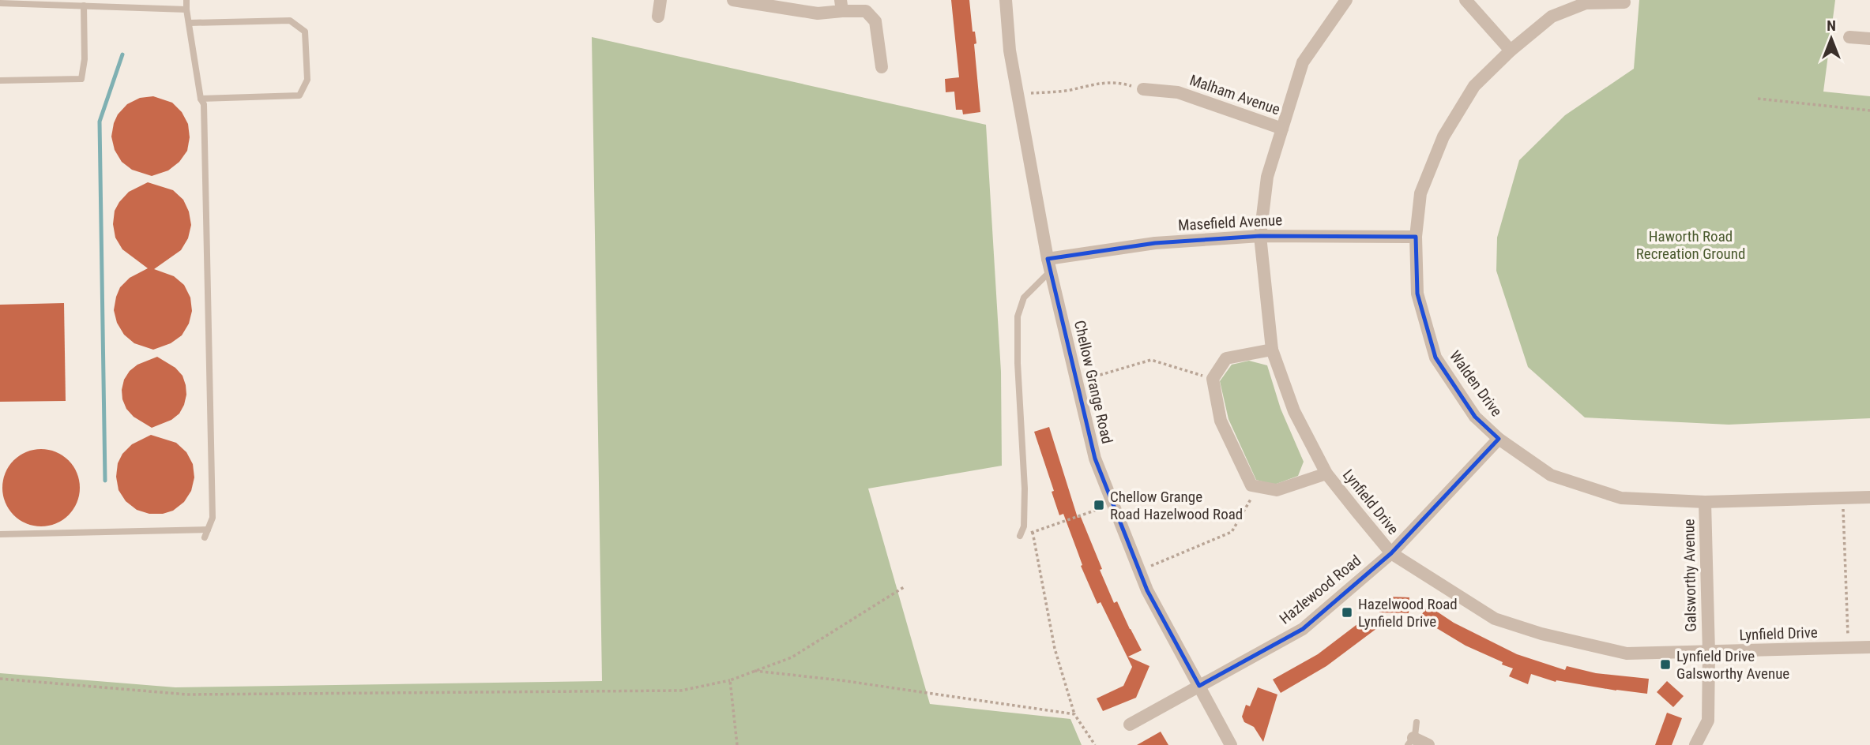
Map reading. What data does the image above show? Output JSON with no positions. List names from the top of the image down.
{
  "streets": {
    "street": [
      "Malham Avenue",
      "Masefield Avenue",
      "Chellow Grange Road",
      "Walden Drive",
      "Lynfield Drive",
      "Galsworthy Avenue",
      "Hazlewood Road"
    ]
  },
  "crossings": [
    ["Malham Avenue", "Lynfield Drive"],
    ["Masefield Avenue", "Chellow Grange Road"],
    ["Masefield Avenue", "Walden Drive"],
    ["Masefield Avenue", "Lynfield Drive"],
    ["Chellow Grange Road", "Hazlewood Road"],
    ["Walden Drive", "Galsworthy Avenue"],
    ["Walden Drive", "Hazlewood Road"],
    ["Lynfield Drive", "Galsworthy Avenue"],
    ["Lynfield Drive", "Hazlewood Road"]
  ],
  "parks": ["Haworth Road Recreation Ground"],
  "places": {
    "transit": ["Chellow Grange Road Hazelwood Road", "Hazelwood Road Lynfield Drive", "Lynfield Drive Galsworthy Avenue"]
  },
  "north": "top"
}
